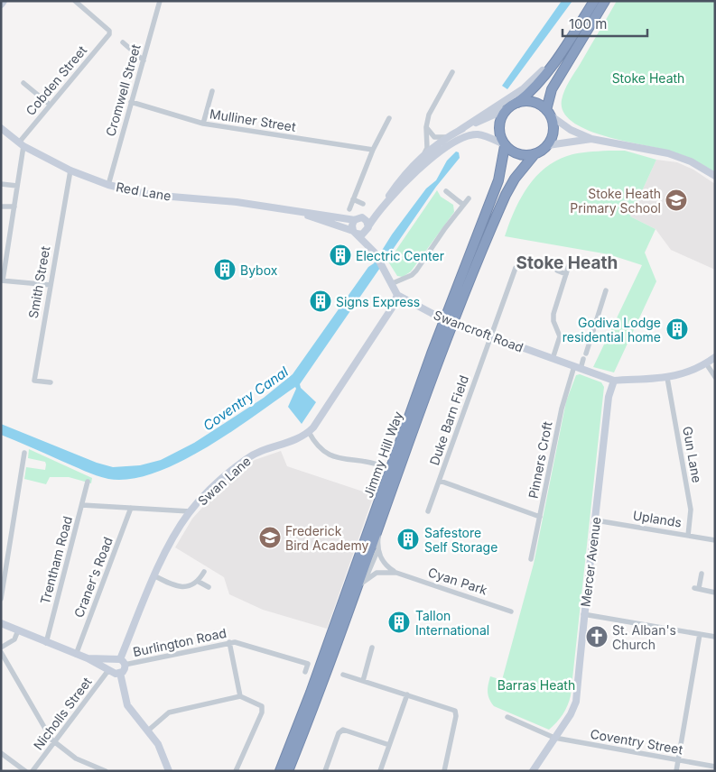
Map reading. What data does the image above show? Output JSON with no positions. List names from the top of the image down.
{
  "streets": {
    "highway": ["Jimmy Hill Way"],
    "street": [
      "Cobden Street",
      "Cromwell Street",
      "Mulliner Street",
      "Red Lane",
      "Smith Street",
      "Swancroft Road",
      "Duke Barn Field",
      "Gun Lane",
      "Pinners Croft",
      "Swan Lane",
      "Uplands",
      "Trentham Road",
      "Mercer Avenue",
      "Craner's Road",
      "Cyan Park",
      "Burlington Road",
      "Nicholls Street",
      "Coventry Street"
    ]
  },
  "crossings": [
    ["Cobden Street", "Red Lane"],
    ["Cromwell Street", "Mulliner Street"],
    ["Cromwell Street", "Red Lane"],
    ["Red Lane", "Smith Street"],
    ["Swancroft Road", "Duke Barn Field"],
    ["Swancroft Road", "Pinners Croft"],
    ["Swancroft Road", "Swan Lane"],
    ["Swancroft Road", "Mercer Avenue"],
    ["Gun Lane", "Uplands"],
    ["Swan Lane", "Burlington Road"],
    ["Uplands", "Mercer Avenue"],
    ["Mercer Avenue", "Coventry Street"]
  ],
  "districts": ["Stoke Heath"],
  "water": ["Coventry Canal"],
  "parks": ["Stoke Heath", "Barras Heath"],
  "places": {
    "school or university": ["Stoke Heath Primary School", "Frederick Bird Academy"],
    "building": [
      "Electric Center",
      "Bybox",
      "Signs Express",
      "Godiva Lodge residential home",
      "Safestore Self Storage",
      "Tallon International"
    ],
    "church": ["St. Alban's Church"]
  },
  "scale_bar": "100 m"
}
